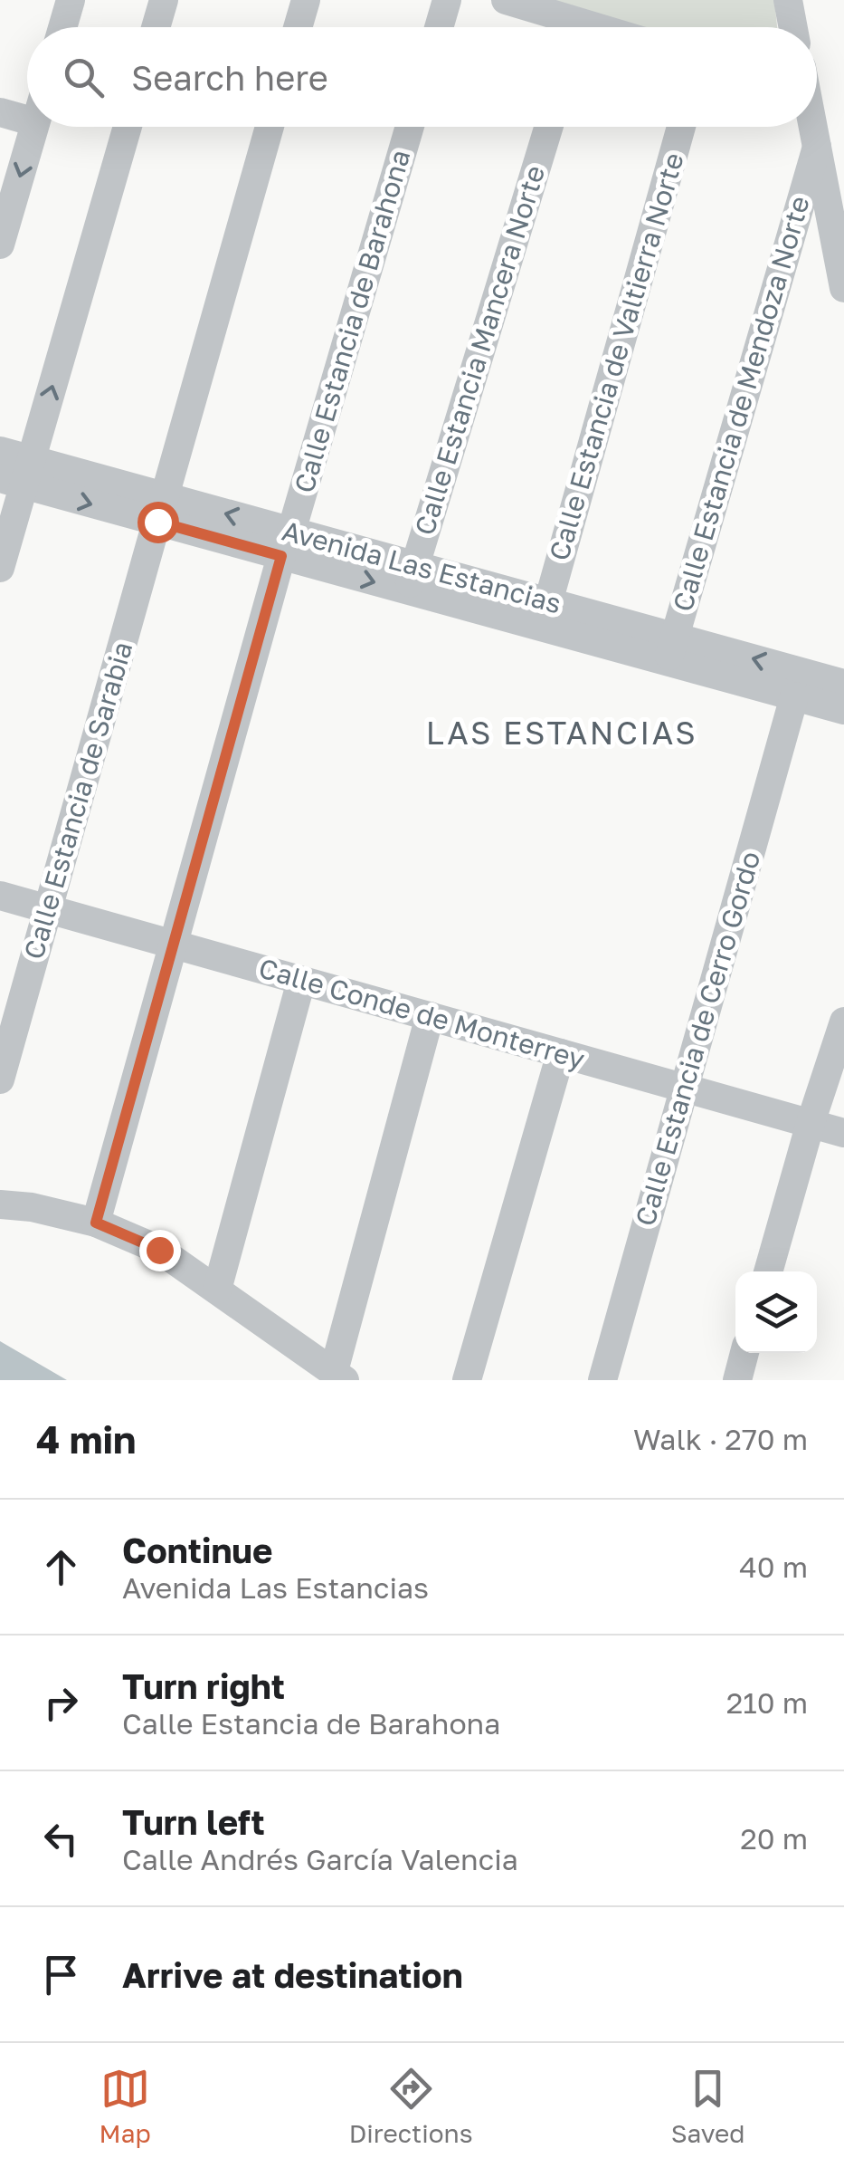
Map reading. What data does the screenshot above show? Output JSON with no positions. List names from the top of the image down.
{
  "streets": {
    "street": [
      "Calle Estancia de Barahona",
      "Calle Estancia Mancera Norte",
      "Calle Estancia de Valtierra Norte",
      "Calle Estancia de Mendoza Norte",
      "Avenida Las Estancias",
      "Calle Estancia de Sarabia",
      "Calle Conde de Monterrey",
      "Calle Estancia de Cerro Gordo"
    ]
  },
  "crossings": [
    ["Calle Estancia de Barahona", "Avenida Las Estancias"],
    ["Calle Estancia de Barahona", "Calle Conde de Monterrey"],
    ["Calle Estancia Mancera Norte", "Avenida Las Estancias"],
    ["Calle Estancia de Valtierra Norte", "Avenida Las Estancias"],
    ["Calle Estancia de Mendoza Norte", "Avenida Las Estancias"],
    ["Avenida Las Estancias", "Calle Estancia de Sarabia"],
    ["Avenida Las Estancias", "Calle Estancia de Cerro Gordo"],
    ["Calle Estancia de Sarabia", "Calle Conde de Monterrey"],
    ["Calle Conde de Monterrey", "Calle Estancia de Cerro Gordo"]
  ],
  "districts": ["LAS ESTANCIAS"],
  "page": {
    "search": "Search here",
    "heading": ["4 min", "Walk · 270 m"],
    "list": [
      ["Continue", "Avenida Las Estancias", "40 m"],
      ["Turn right", "Calle Estancia de Barahona", "210 m"],
      ["Turn left", "Calle Andrés García Valencia", "20 m"],
      "Arrive at destination"
    ],
    "nav": ["Map", "Directions", "Saved"]
  }
}
